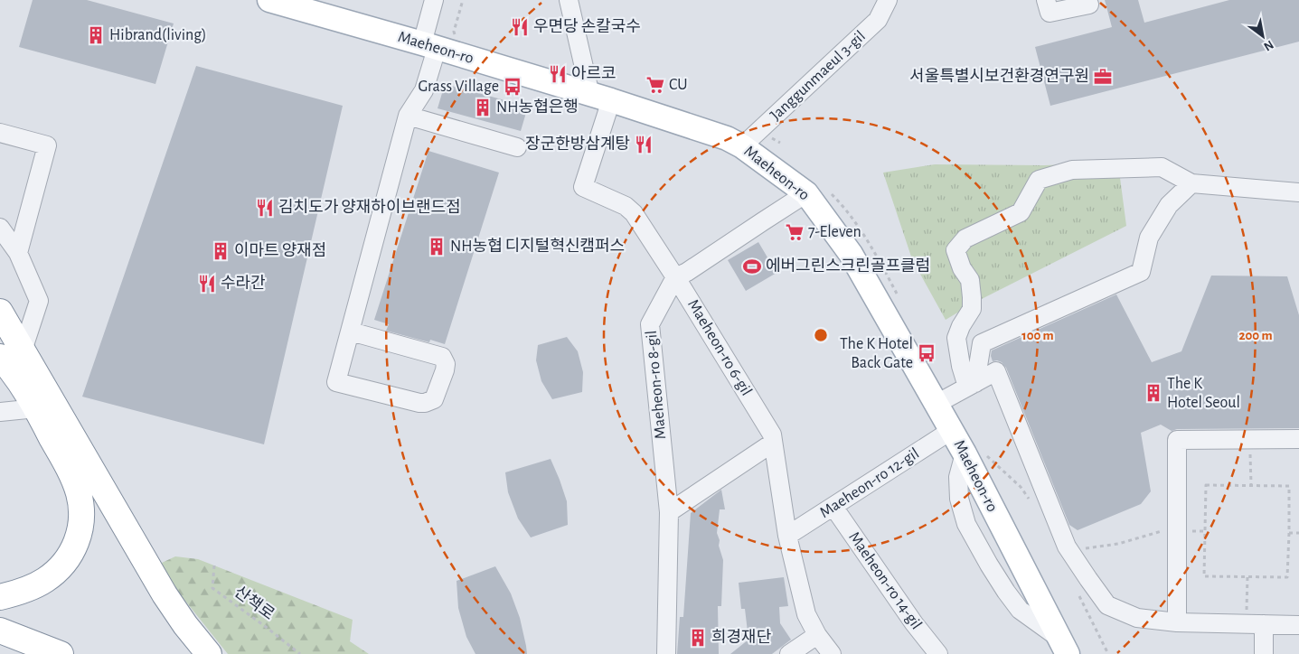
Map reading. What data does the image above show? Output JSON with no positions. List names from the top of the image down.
{
  "streets": {
    "main road": ["Maeheon-ro"],
    "street": [
      "Janggunmaeul 3-gil",
      "Maeheon-ro 6-gil",
      "Maeheon-ro 8-gil",
      "Maeheon-ro 12-gil",
      "Maeheon-ro 14-gil"
    ],
    "path": ["산책로"]
  },
  "crossings": [
    ["Maeheon-ro", "Janggunmaeul 3-gil"],
    ["Maeheon-ro", "Maeheon-ro 6-gil"],
    ["Maeheon-ro", "Maeheon-ro 12-gil"],
    ["Maeheon-ro 6-gil", "Maeheon-ro 8-gil"],
    ["Maeheon-ro 6-gil", "Maeheon-ro 12-gil"],
    ["Maeheon-ro 12-gil", "Maeheon-ro 14-gil"]
  ],
  "places": {
    "restaurant": [
      "우면당 손칼국수",
      "아르코",
      "장군한방삼계탕",
      "김치도가 양재하이브랜드점",
      "수라간"
    ],
    "building": [
      "Hibrand(living)",
      "NH농협은행",
      "NH농협 디지털혁신캠퍼스",
      "이마트 양재점",
      "The K Hotel Seoul",
      "희경재단"
    ],
    "office": ["서울특별시보건환경연구원"],
    "supermarket": ["CU", "7-Eleven"],
    "bus stop": ["Grass Village", "The K Hotel Back Gate"],
    "sports": ["에버그린스크린골프클럼"]
  },
  "north": "bottom right",
  "rings": ["100 m", "200 m"]
}
